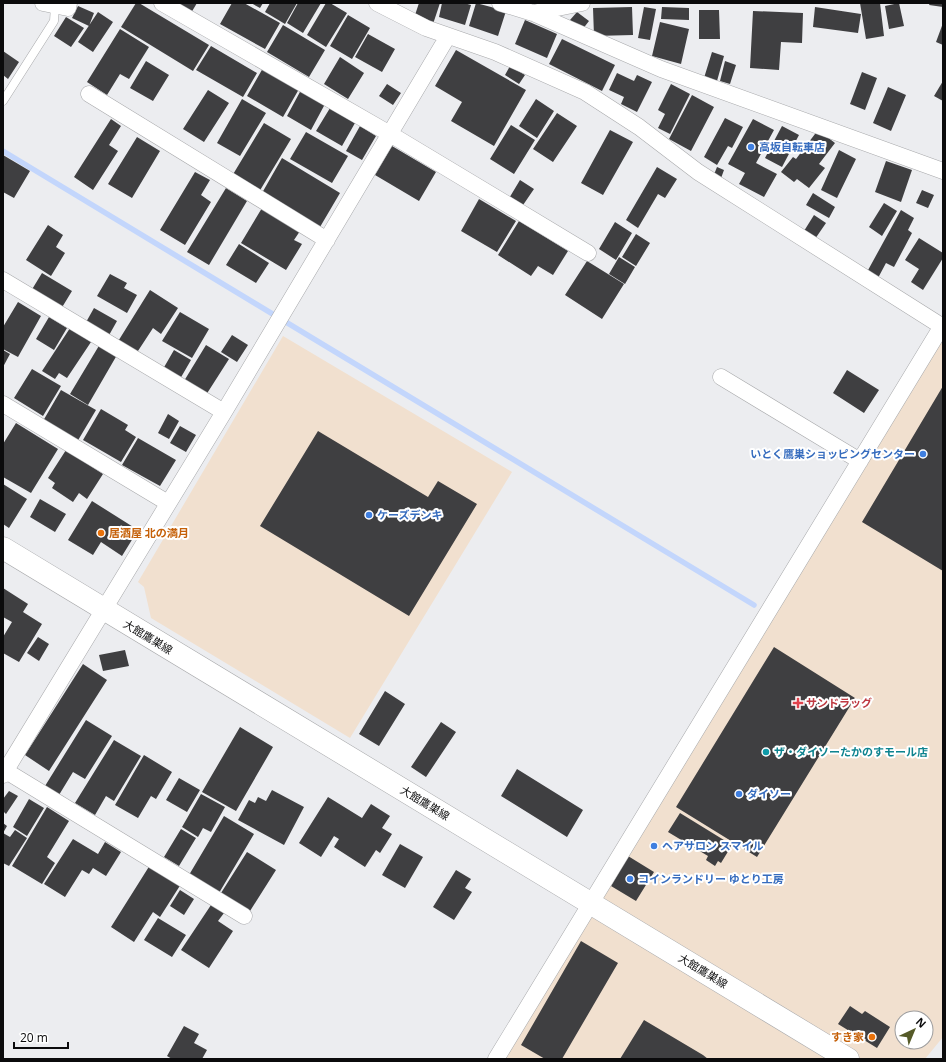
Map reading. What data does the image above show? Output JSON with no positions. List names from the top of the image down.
{
  "streets": {
    "main road": ["大館鷹巣線"]
  },
  "places": {
    "other": [
      "高坂自転車店",
      "いとく鷹巣ショッピングセンター",
      "ケーズデンキ",
      "居酒屋 北の満月",
      "ザ・ダイソーたかのすモール店",
      "ダイソー",
      "ヘアサロン スマイル",
      "コインランドリー ゆとり工房",
      "すき家"
    ],
    "health": ["サンドラッグ"]
  },
  "scale_bar": "20 m",
  "north": "top right"
}
